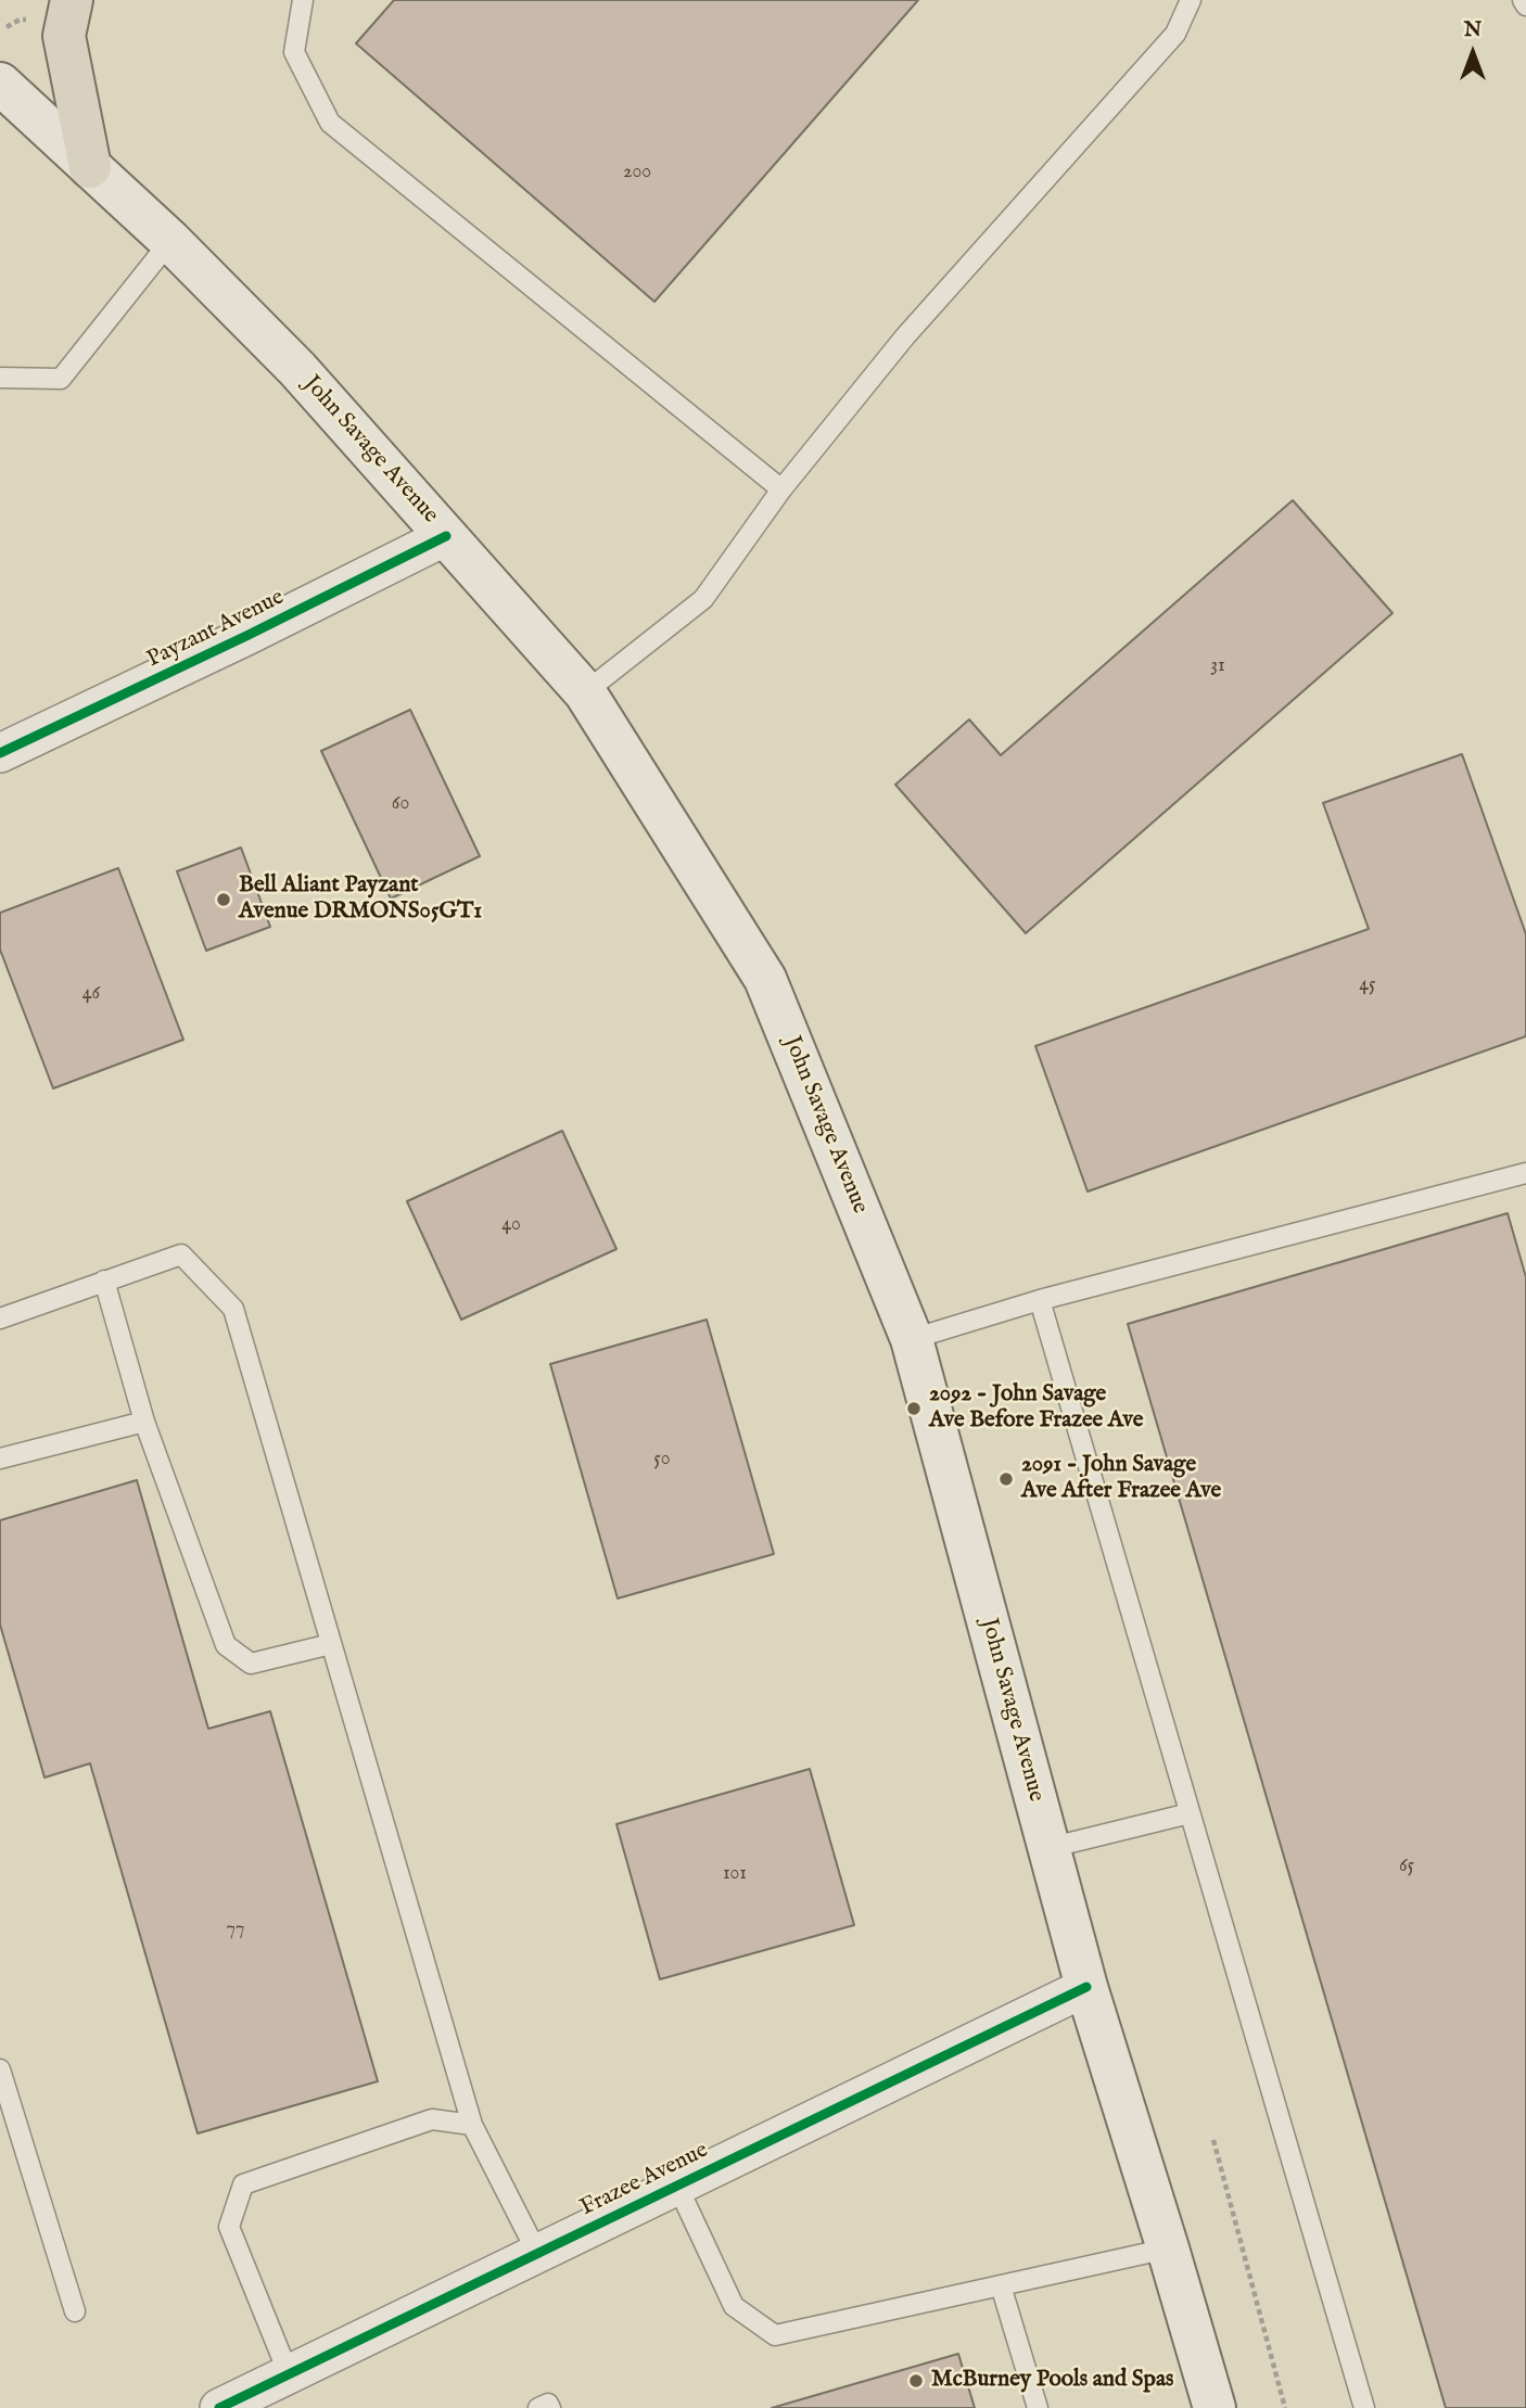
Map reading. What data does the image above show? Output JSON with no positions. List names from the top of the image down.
{
  "streets": {
    "main road": ["John Savage Avenue"],
    "street": ["Payzant Avenue", "Frazee Avenue"]
  },
  "crossings": [
    ["John Savage Avenue", "Payzant Avenue"],
    ["John Savage Avenue", "Frazee Avenue"]
  ],
  "places": [
    "Bell Aliant Payzant Avenue DRMONS05GT1",
    "2092 - John Savage Ave Before Frazee Ave",
    "2091 - John Savage Ave After Frazee Ave",
    "McBurney Pools and Spas"
  ],
  "house_numbers": [
    "200",
    "31",
    "60",
    "45",
    "46",
    "40",
    "50",
    "65",
    "101",
    "77"
  ],
  "north": "top"
}
